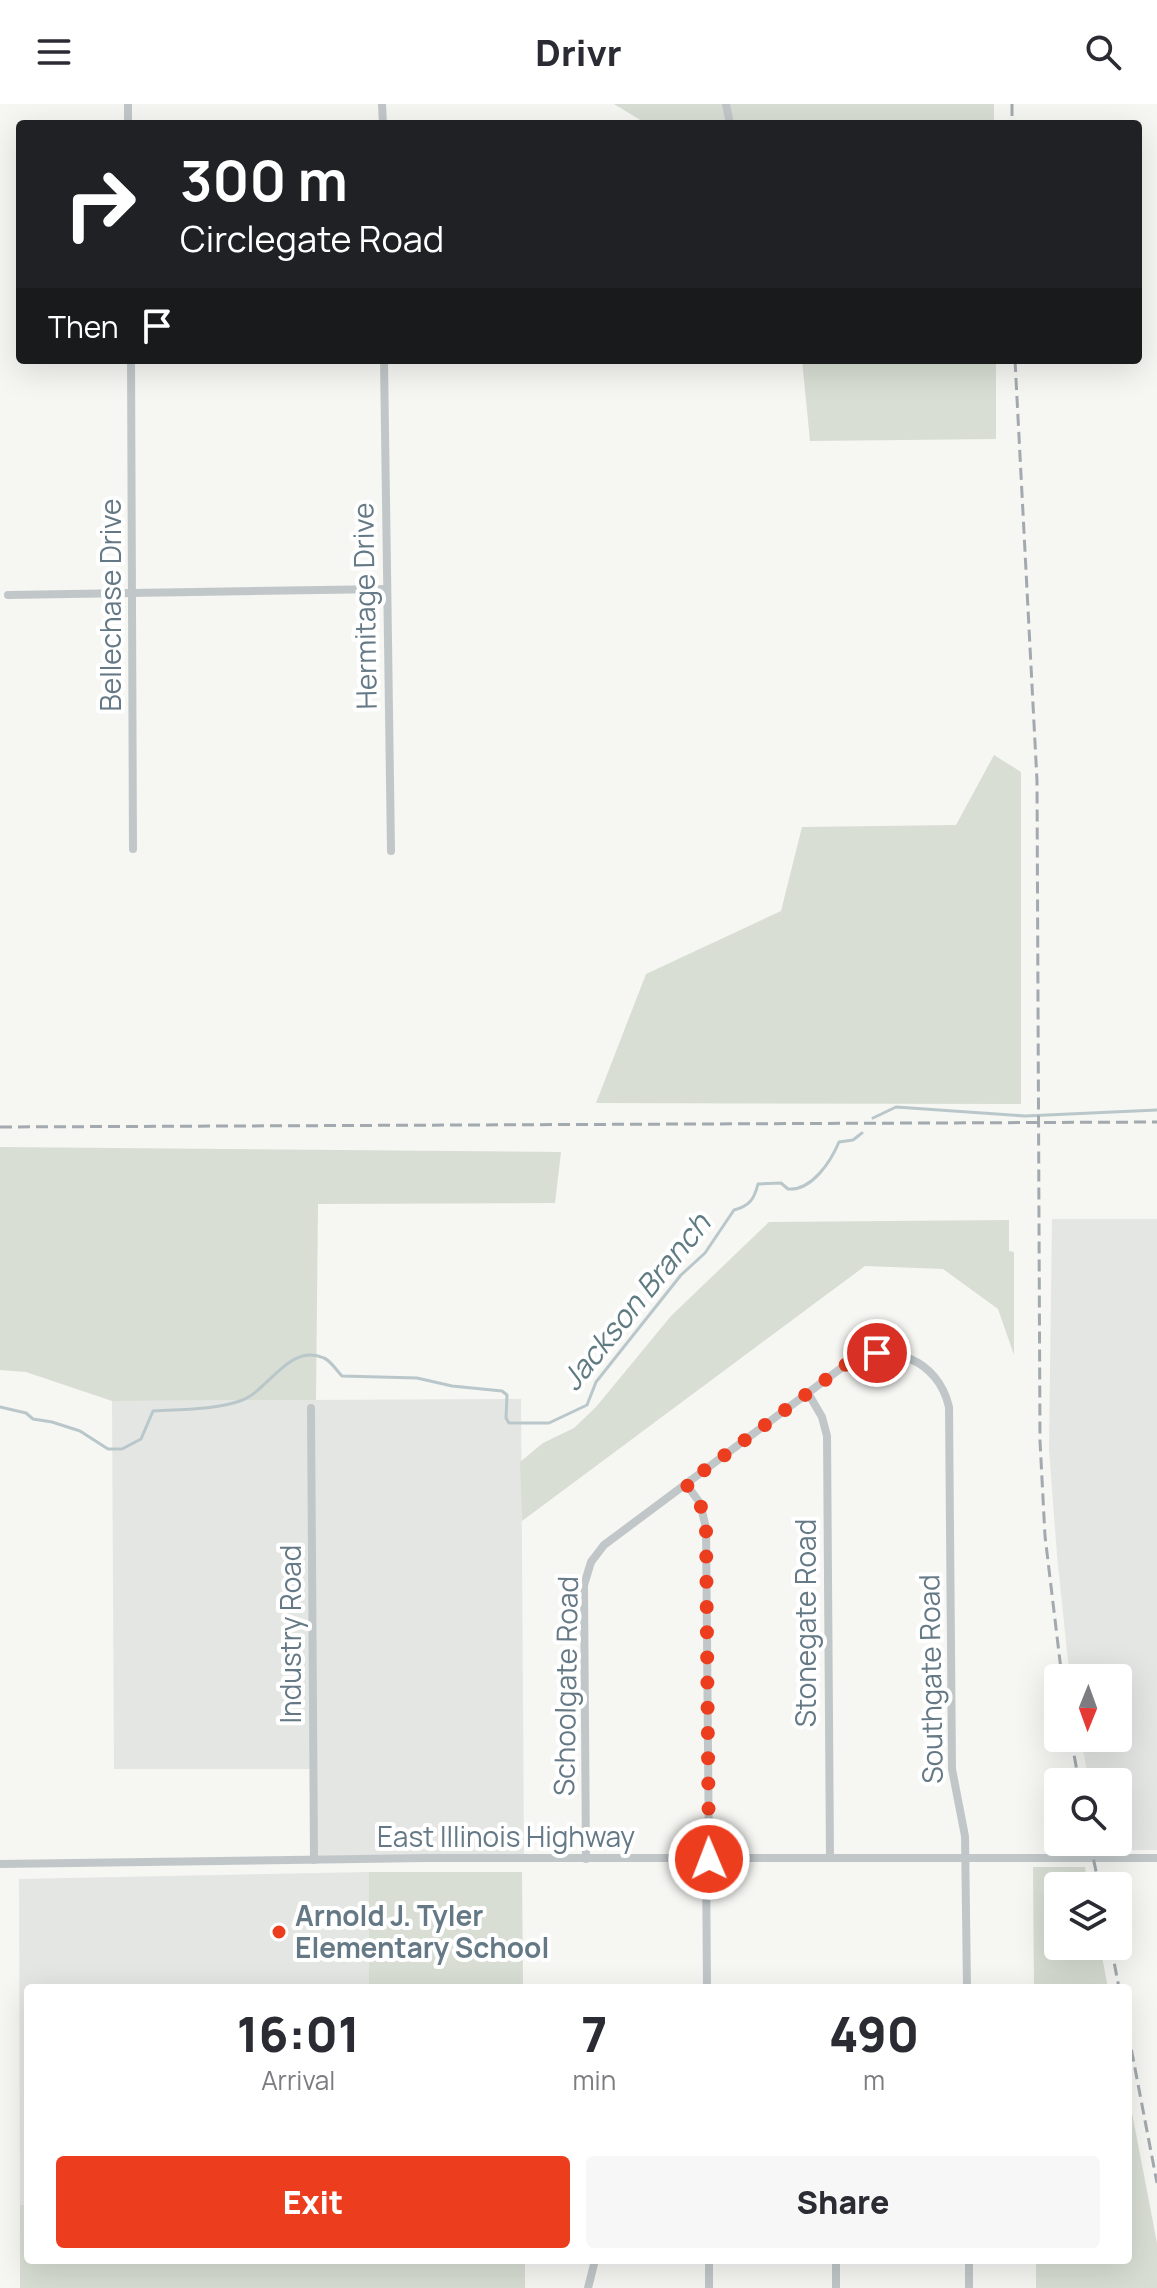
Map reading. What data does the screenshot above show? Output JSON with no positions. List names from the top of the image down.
{
  "streets": {
    "street": [
      "Bellechase Drive",
      "Hermitage Drive",
      "Stonegate Road",
      "Industry Road",
      "Southgate Road",
      "Schoolgate Road",
      "East Illinois Highway"
    ]
  },
  "crossings": [
    ["Stonegate Road", "Southgate Road"],
    ["Stonegate Road", "East Illinois Highway"],
    ["Industry Road", "East Illinois Highway"],
    ["Southgate Road", "East Illinois Highway"],
    ["Schoolgate Road", "East Illinois Highway"]
  ],
  "water": ["Jackson Branch"],
  "places": ["Arnold J. Tyler Elementary School"],
  "north": "bottom",
  "page": {
    "header": "Drivr",
    "turn": ["300 m", "Circlegate Road"],
    "then": "Then",
    "eta": [
      "16:01",
      "Arrival",
      "7",
      "min",
      "490",
      "m"
    ],
    "buttons": ["Exit", "Share"]
  }
}
